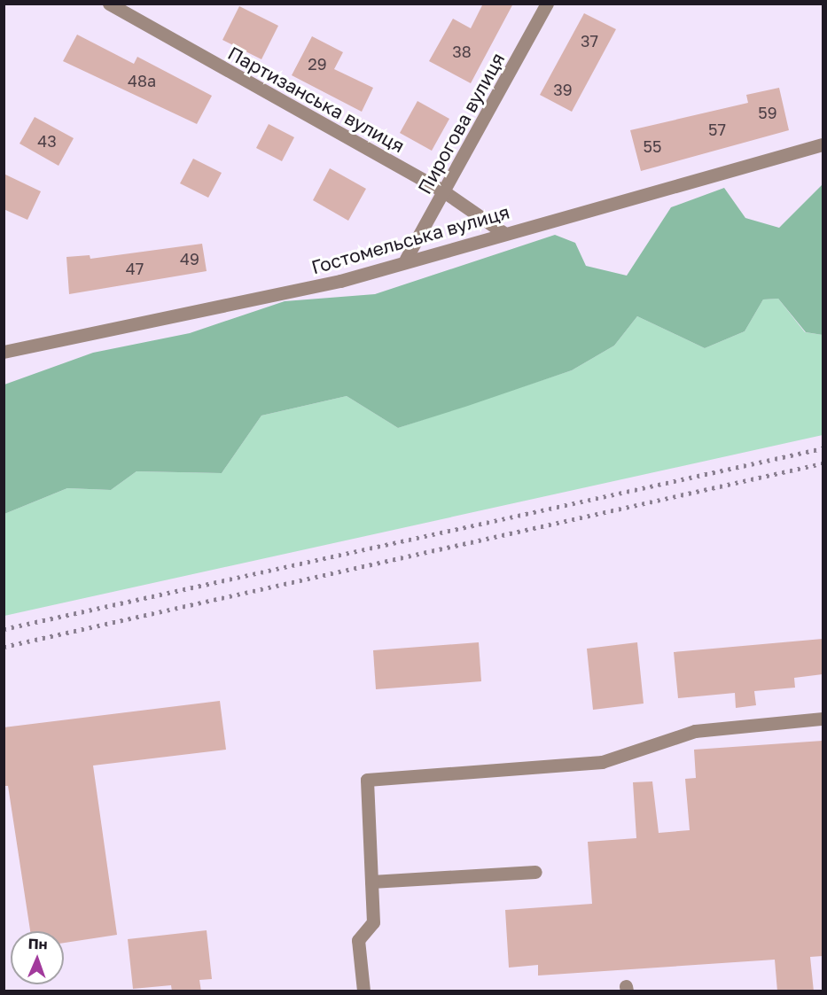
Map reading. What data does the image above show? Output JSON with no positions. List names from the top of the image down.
{
  "streets": {
    "street": ["Партизанська вулиця", "Пирогова вулиця", "Гостомельська вулиця"]
  },
  "crossings": [
    ["Партизанська вулиця", "Пирогова вулиця"],
    ["Партизанська вулиця", "Гостомельська вулиця"],
    ["Пирогова вулиця", "Гостомельська вулиця"]
  ],
  "house_numbers": [
    "37",
    "38",
    "29",
    "48а",
    "39",
    "59",
    "57",
    "43",
    "55",
    "49",
    "47"
  ],
  "north": "top"
}
